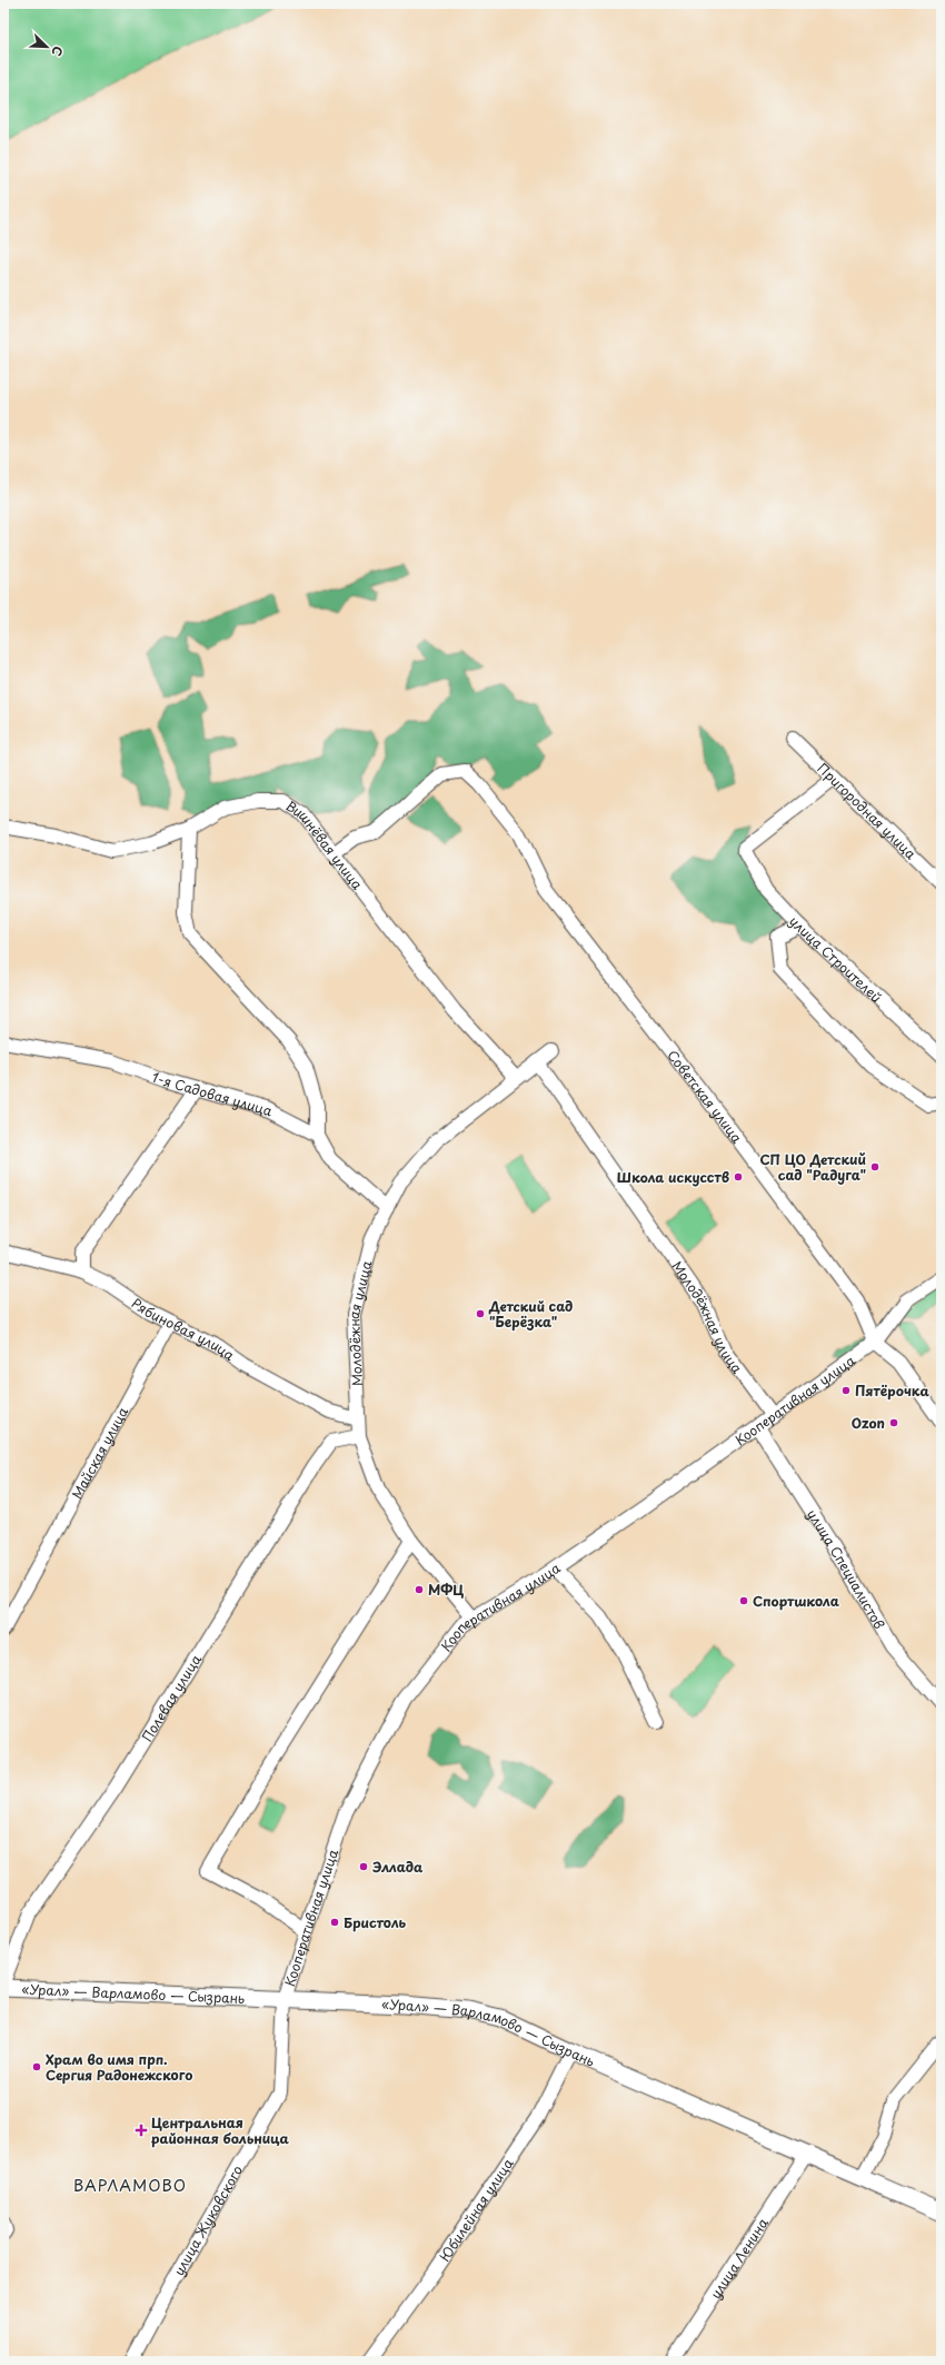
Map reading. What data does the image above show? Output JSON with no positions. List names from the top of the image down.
{
  "streets": {
    "main road": ["«Урал» — Варламово — Сызрань"],
    "street": [
      "Пригородная улица",
      "Вишнёвая улица",
      "улица Строителей",
      "1-я Садовая улица",
      "Советская улица",
      "Молодёжная улица",
      "Рябиновая улица",
      "Кооперативная улица",
      "Майская улица",
      "улица Специалистов",
      "Полевая улица",
      "Юбилейная улица",
      "улица Жуковского",
      "улица Ленина"
    ]
  },
  "crossings": [
    ["Пригородная улица", "улица Строителей"],
    ["Вишнёвая улица", "Советская улица"],
    ["Вишнёвая улица", "Молодёжная улица"],
    ["Советская улица", "Кооперативная улица"],
    ["Молодёжная улица", "Рябиновая улица"],
    ["Молодёжная улица", "Кооперативная улица"],
    ["Молодёжная улица", "Полевая улица"],
    ["Рябиновая улица", "Майская улица"],
    ["Кооперативная улица", "улица Специалистов"],
    ["Кооперативная улица", "«Урал» — Варламово — Сызрань"],
    ["Кооперативная улица", "улица Жуковского"],
    ["«Урал» — Варламово — Сызрань", "Юбилейная улица"],
    ["«Урал» — Варламово — Сызрань", "улица Жуковского"],
    ["«Урал» — Варламово — Сызрань", "улица Ленина"]
  ],
  "districts": ["ВАРЛАМОВО"],
  "places": {
    "other": [
      "СП ЦО Детский сад \"Радуга\"",
      "Школа искусств",
      "Детский сад \"Берёзка\"",
      "Пятёрочка",
      "Ozon",
      "МФЦ",
      "Спортшкола",
      "Эллада",
      "Бристоль",
      "Храм во имя прп. Сергия Радонежского"
    ],
    "health": ["Центральная районная больница"]
  },
  "north": "bottom right"
}
